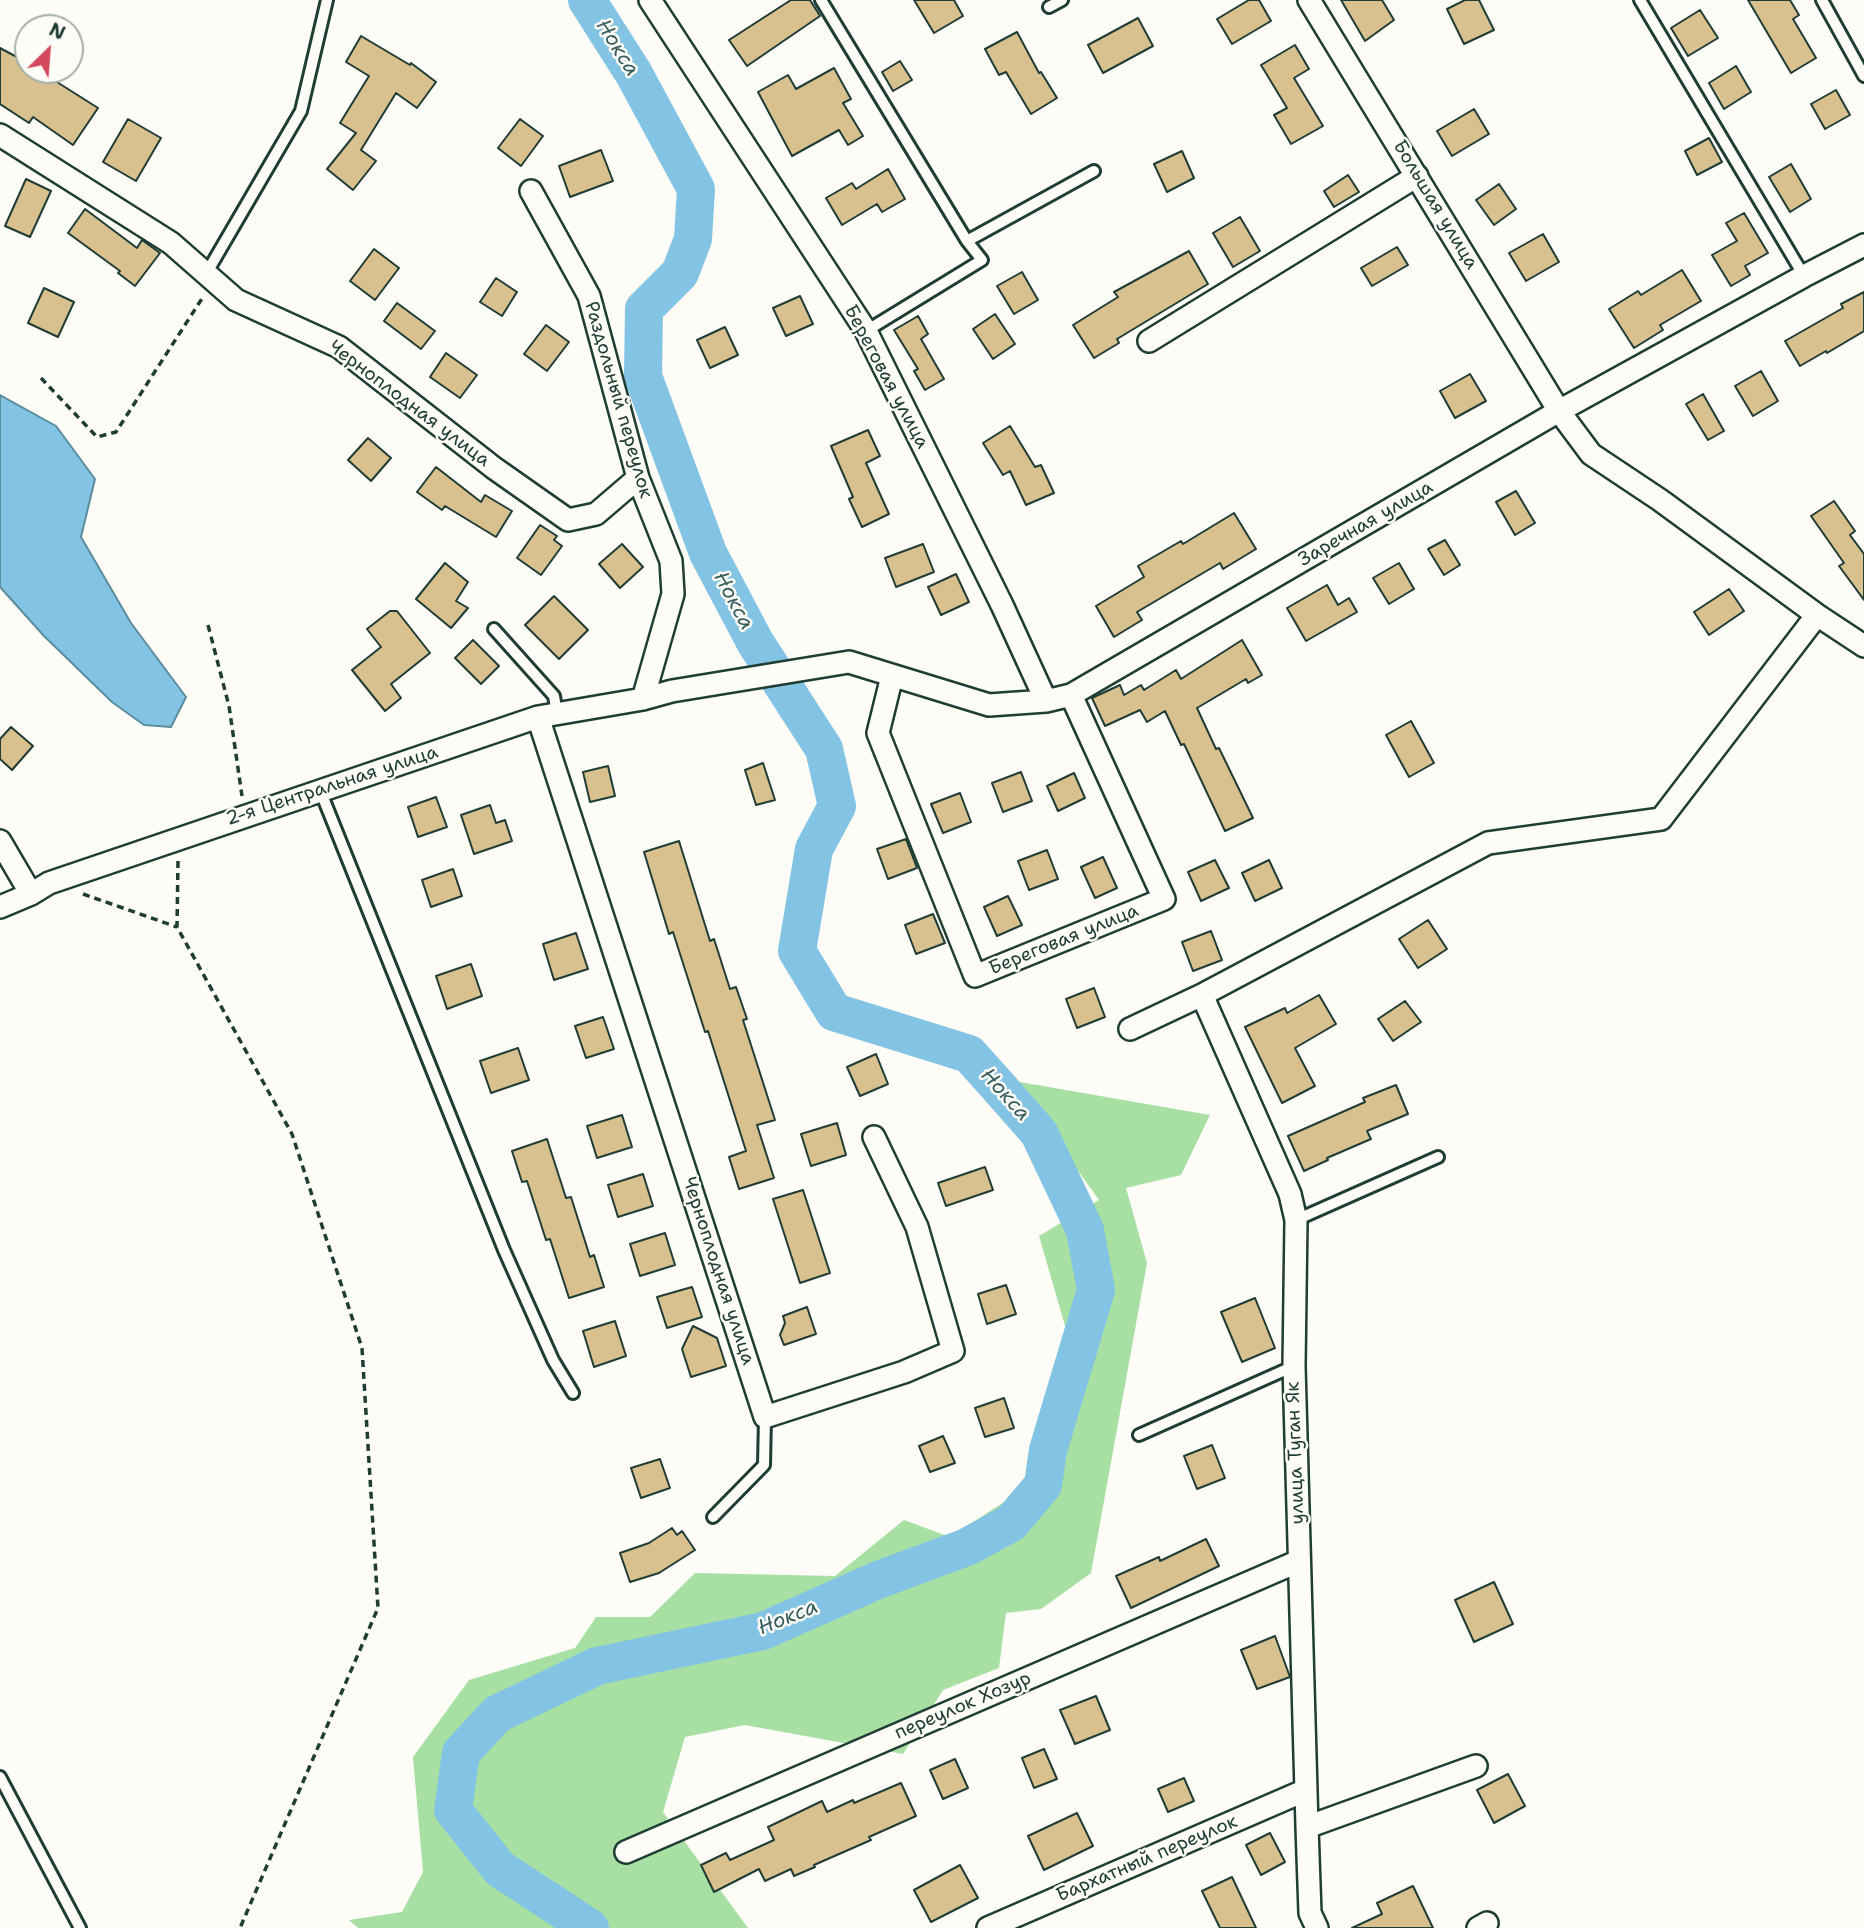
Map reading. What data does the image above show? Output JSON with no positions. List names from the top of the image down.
{
  "streets": {
    "street": [
      "Большая улица",
      "Береговая улица",
      "Раздольный переулок",
      "Черноплодная улица",
      "Заречная улица",
      "2-я Центральная улица",
      "улица Туган Як",
      "переулок Хозур",
      "Бархатный переулок"
    ]
  },
  "crossings": [
    ["Большая улица", "Заречная улица"],
    ["Береговая улица", "Заречная улица"],
    ["Раздольный переулок", "Черноплодная улица"],
    ["Раздольный переулок", "2-я Центральная улица"],
    ["Черноплодная улица", "2-я Центральная улица"],
    ["Заречная улица", "2-я Центральная улица"],
    ["улица Туган Як", "переулок Хозур"],
    ["улица Туган Як", "Бархатный переулок"]
  ],
  "water": ["Нокса"],
  "north": "top right"
}
